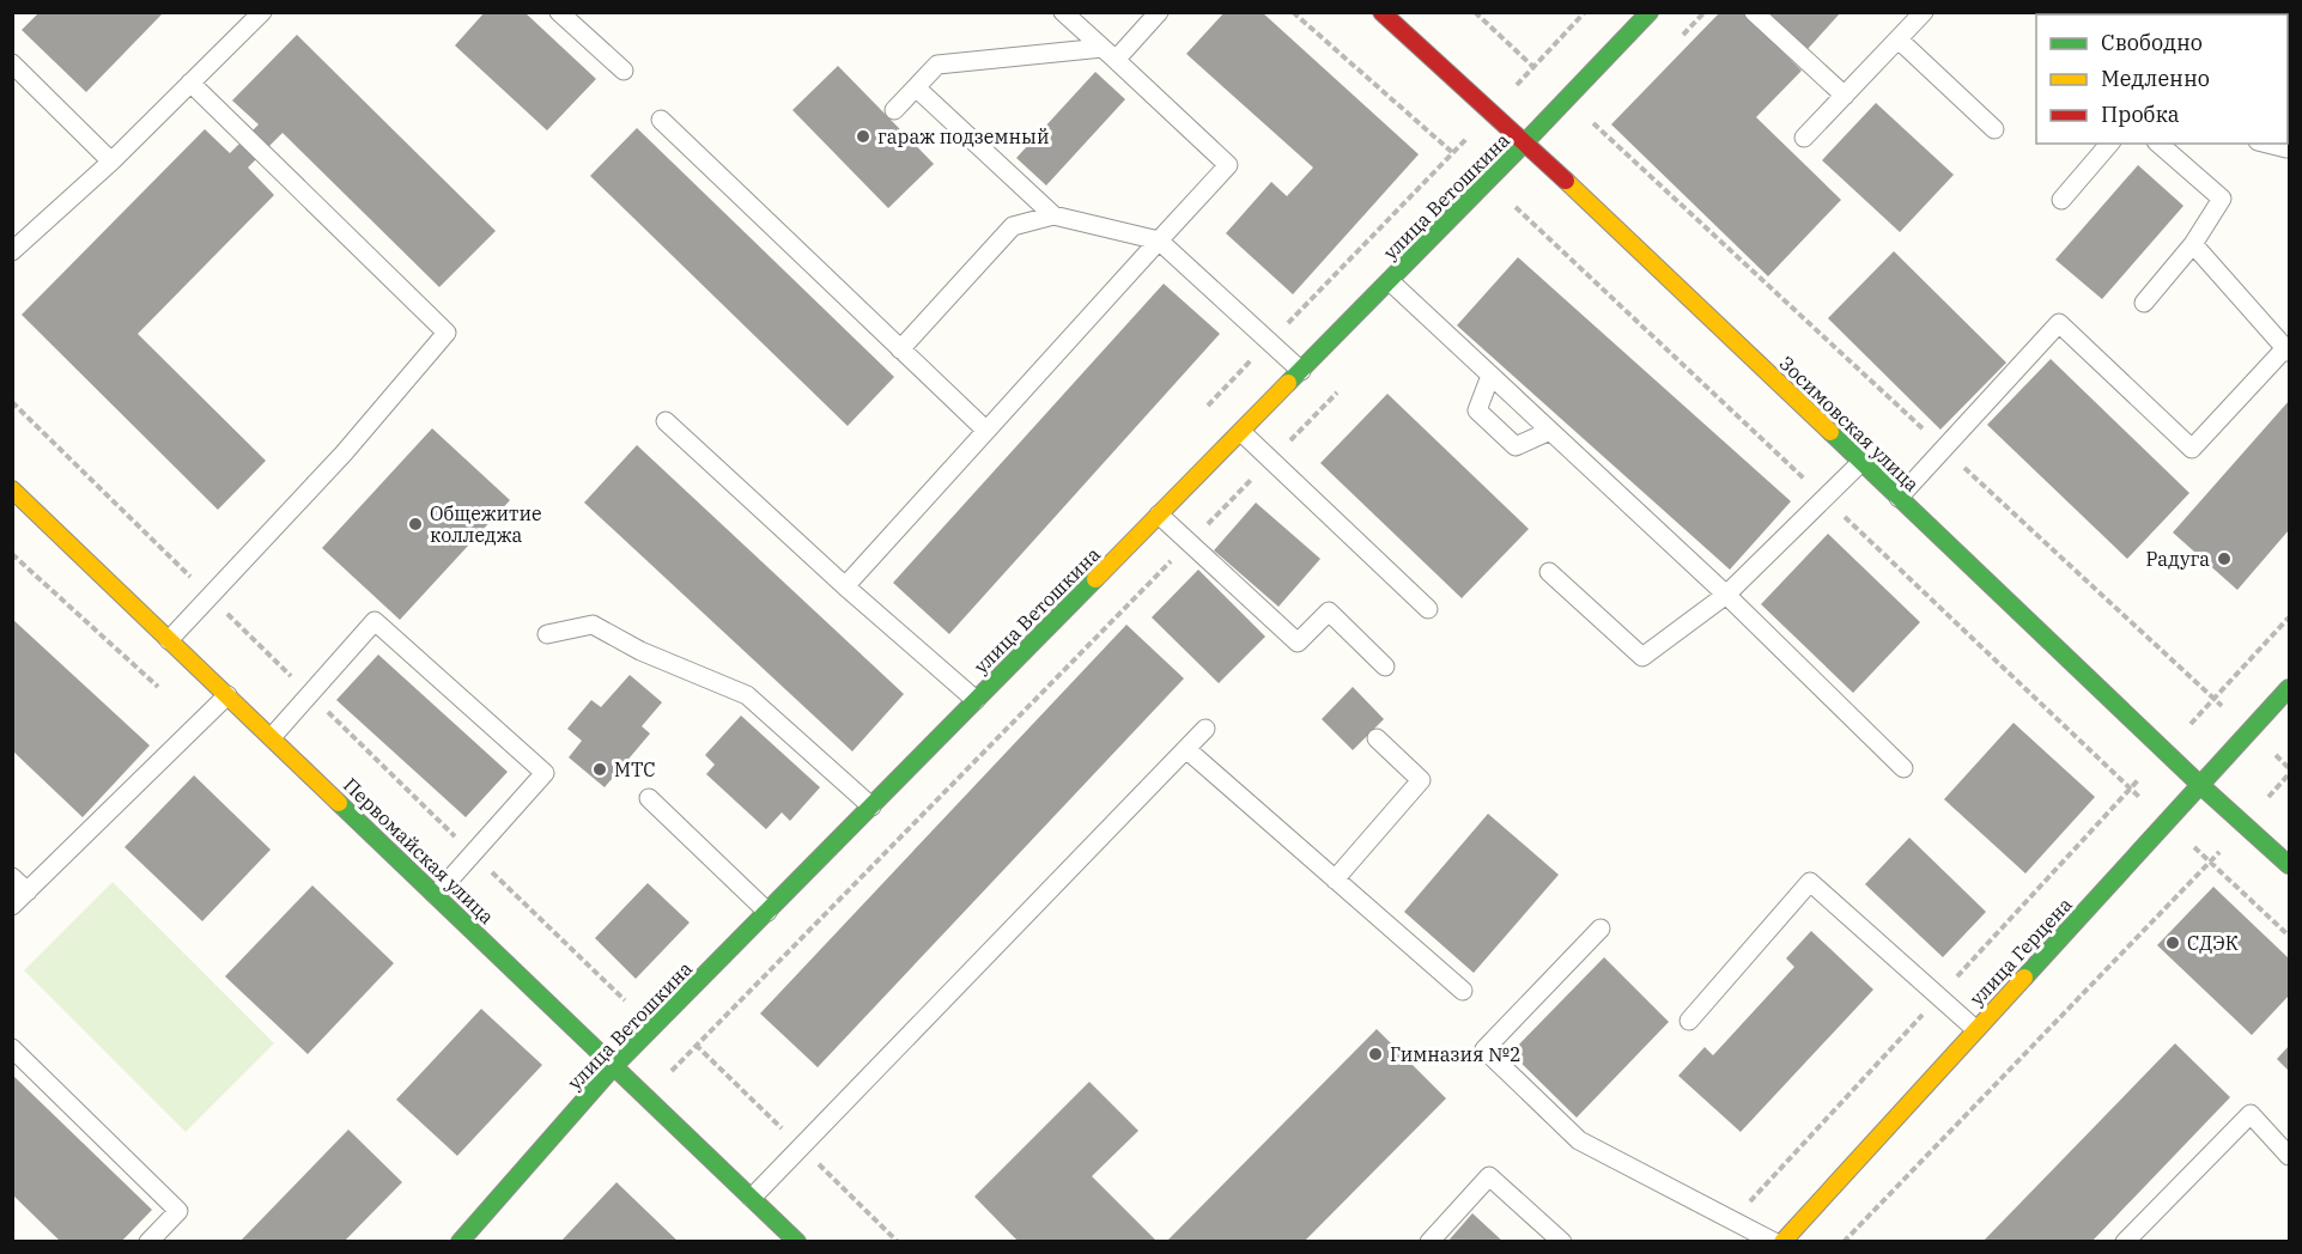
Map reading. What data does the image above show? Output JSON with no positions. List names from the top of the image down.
{
  "streets": {
    "street": [
      "улица Ветошкина",
      "Зосимовская улица",
      "Первомайская улица",
      "улица Герцена"
    ]
  },
  "crossings": [
    ["улица Ветошкина", "Зосимовская улица"],
    ["улица Ветошкина", "Первомайская улица"],
    ["Зосимовская улица", "улица Герцена"]
  ],
  "places": [
    "гараж подземный",
    "Общежитие колледжа",
    "Радуга",
    "МТС",
    "СДЭК",
    "Гимназия №2"
  ],
  "legend": ["Свободно", "Медленно", "Пробка"]
}
